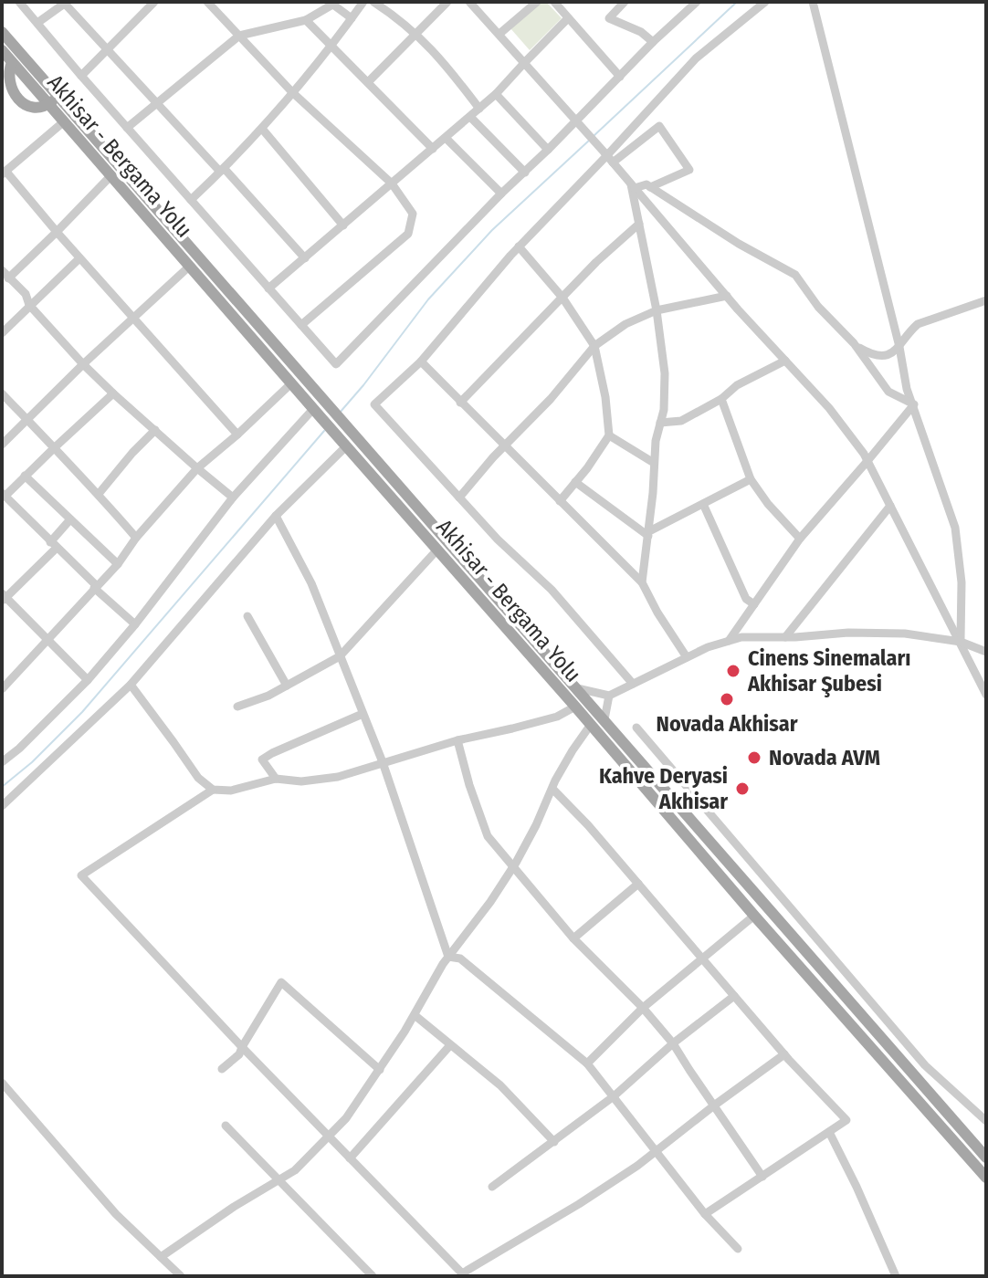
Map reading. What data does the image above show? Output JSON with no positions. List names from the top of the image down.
{
  "streets": {
    "main road": ["Akhisar - Bergama Yolu"]
  },
  "places": [
    "Cinens Sinemaları Akhisar Şubesi",
    "Novada Akhisar",
    "Novada AVM",
    "Kahve Deryasi Akhisar"
  ]
}
